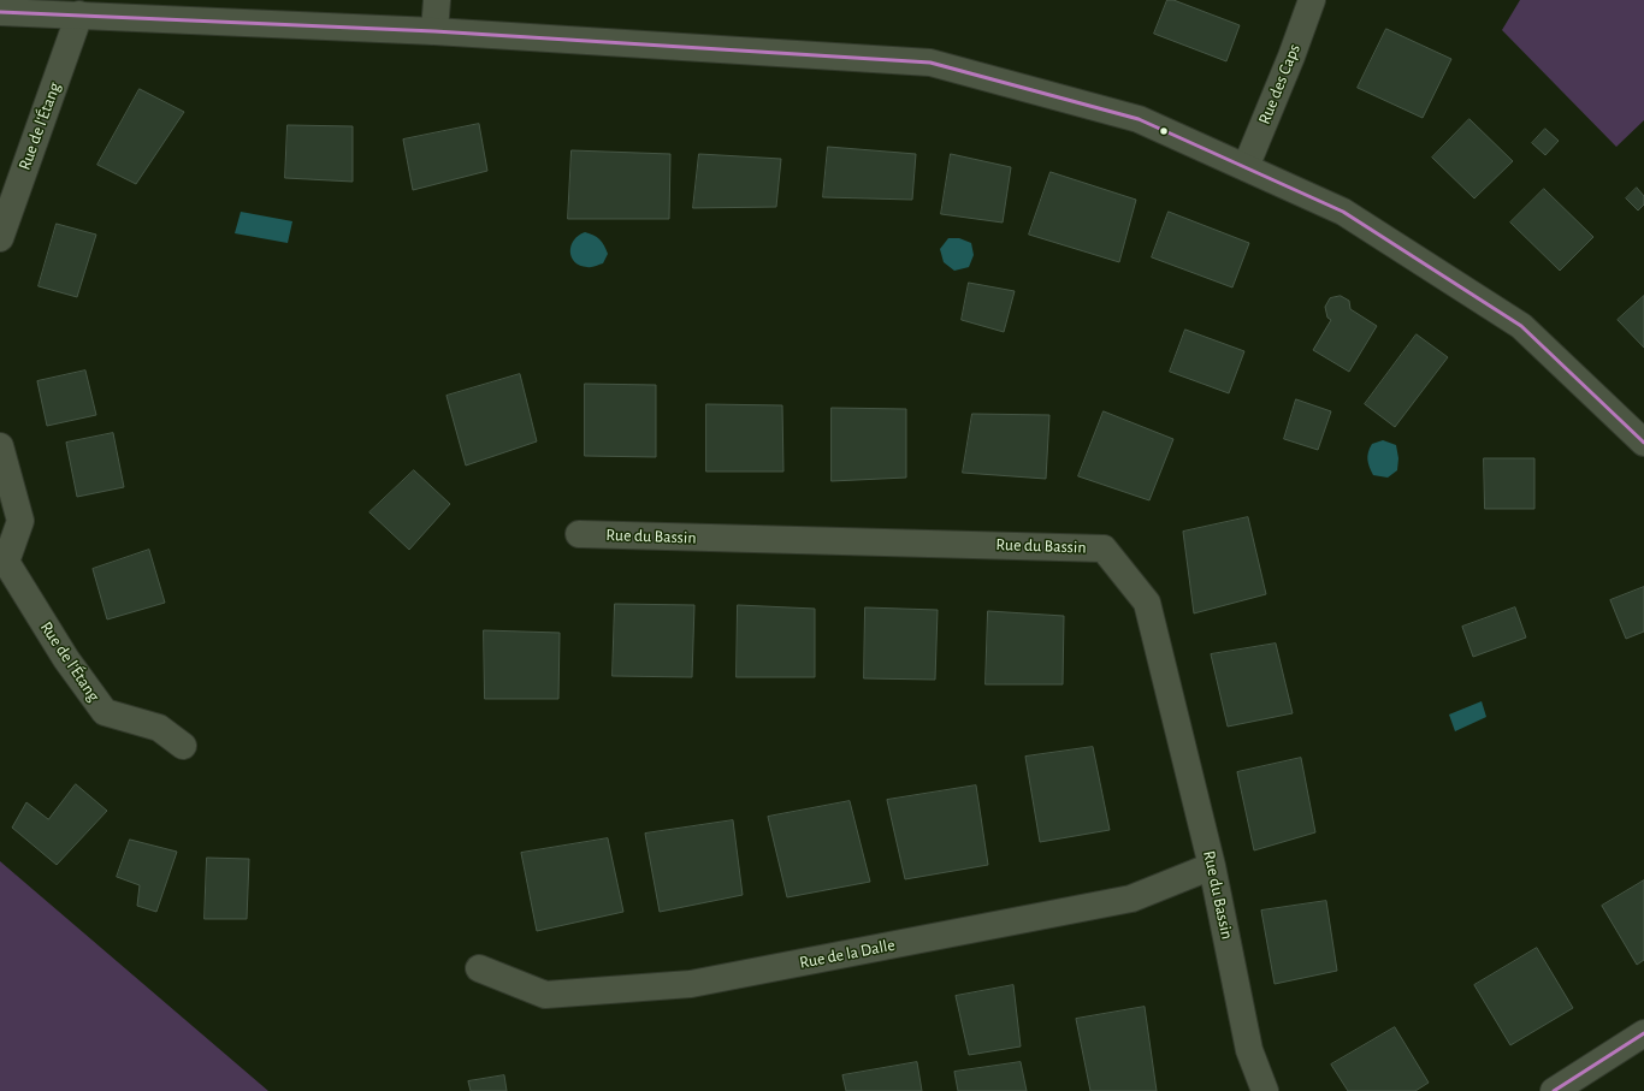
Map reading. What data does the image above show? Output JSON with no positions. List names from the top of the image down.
{
  "streets": {
    "street": [
      "Rue des Caps",
      "Rue de l'Étang",
      "Rue du Bassin",
      "Rue de la Dalle"
    ]
  },
  "crossings": [
    ["Rue du Bassin", "Rue de la Dalle"]
  ]
}
